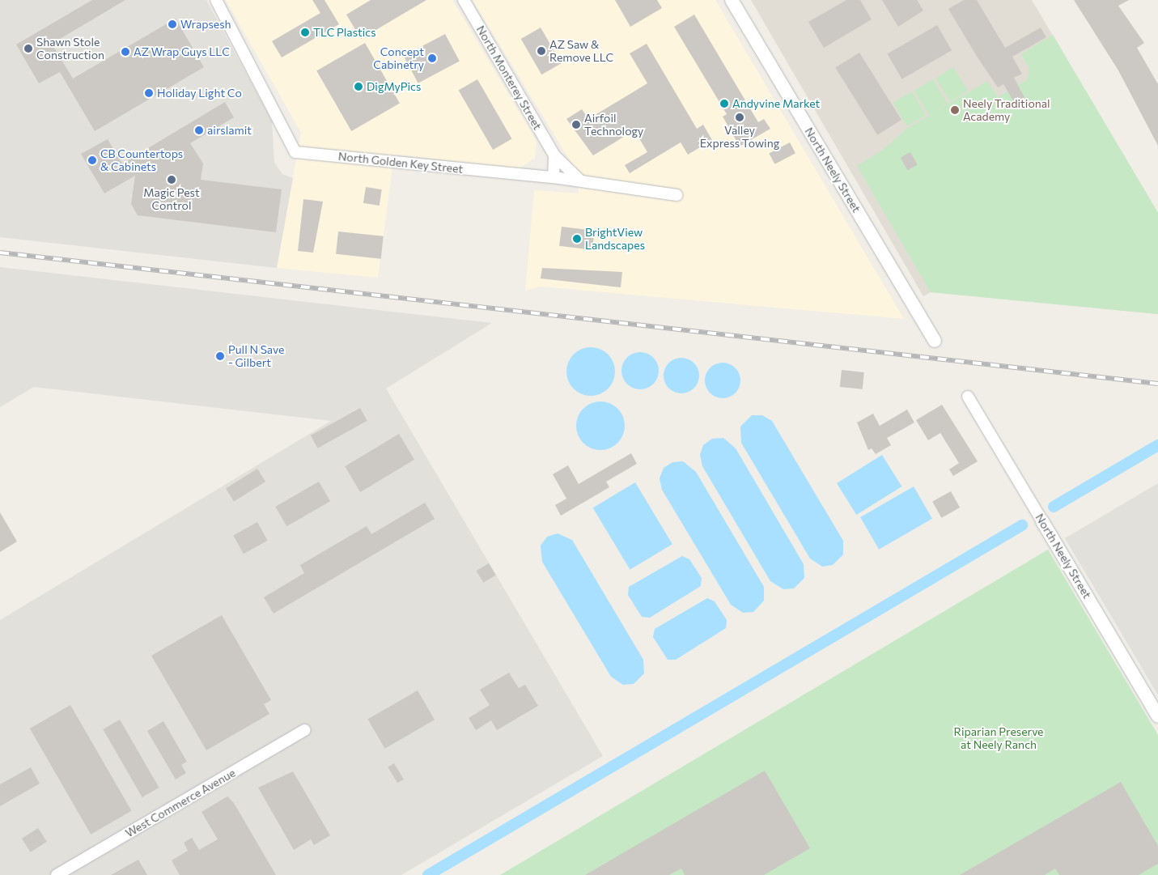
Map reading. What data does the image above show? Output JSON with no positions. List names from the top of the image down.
{
  "streets": {
    "street": [
      "North Monterey Street",
      "North Golden Key Street",
      "North Neely Street",
      "West Commerce Avenue"
    ]
  },
  "crossings": [
    ["North Monterey Street", "North Golden Key Street"]
  ],
  "parks": ["Riparian Preserve at Neely Ranch"],
  "places": [
    "Wrapsesh",
    "TLC Plastics",
    "Shawn Stole Construction",
    "AZ Saw & Remove LLC",
    "AZ Wrap Guys LLC",
    "Concept Cabinetry",
    "DigMyPics",
    "Holiday Light Co",
    "Andyvine Market",
    "Neely Traditional Academy",
    "Valley Express Towing",
    "Airfoil Technology",
    "airslamit",
    "CB Countertops & Cabinets",
    "Magic Pest Control",
    "BrightView Landscapes",
    "Pull N Save - Gilbert"
  ]
}
